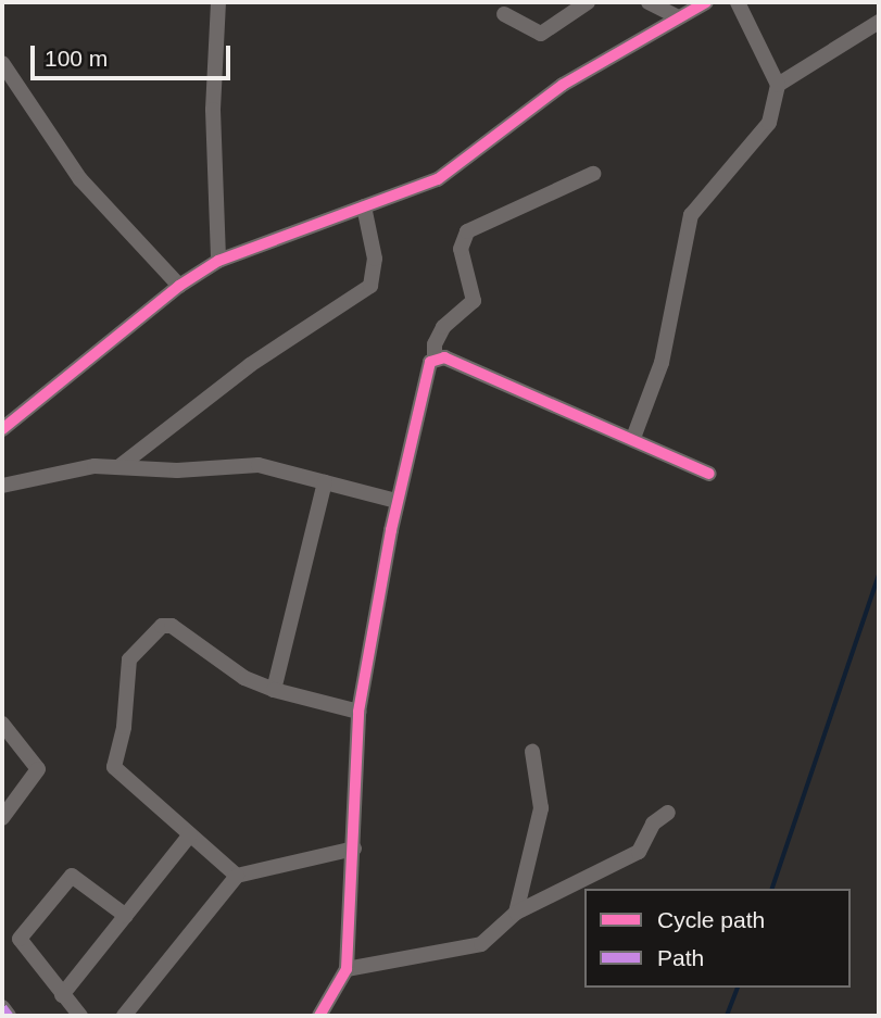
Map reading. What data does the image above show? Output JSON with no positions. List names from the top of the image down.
{
  "legend": ["Cycle path", "Path"],
  "scale_bar": "100 m"
}
